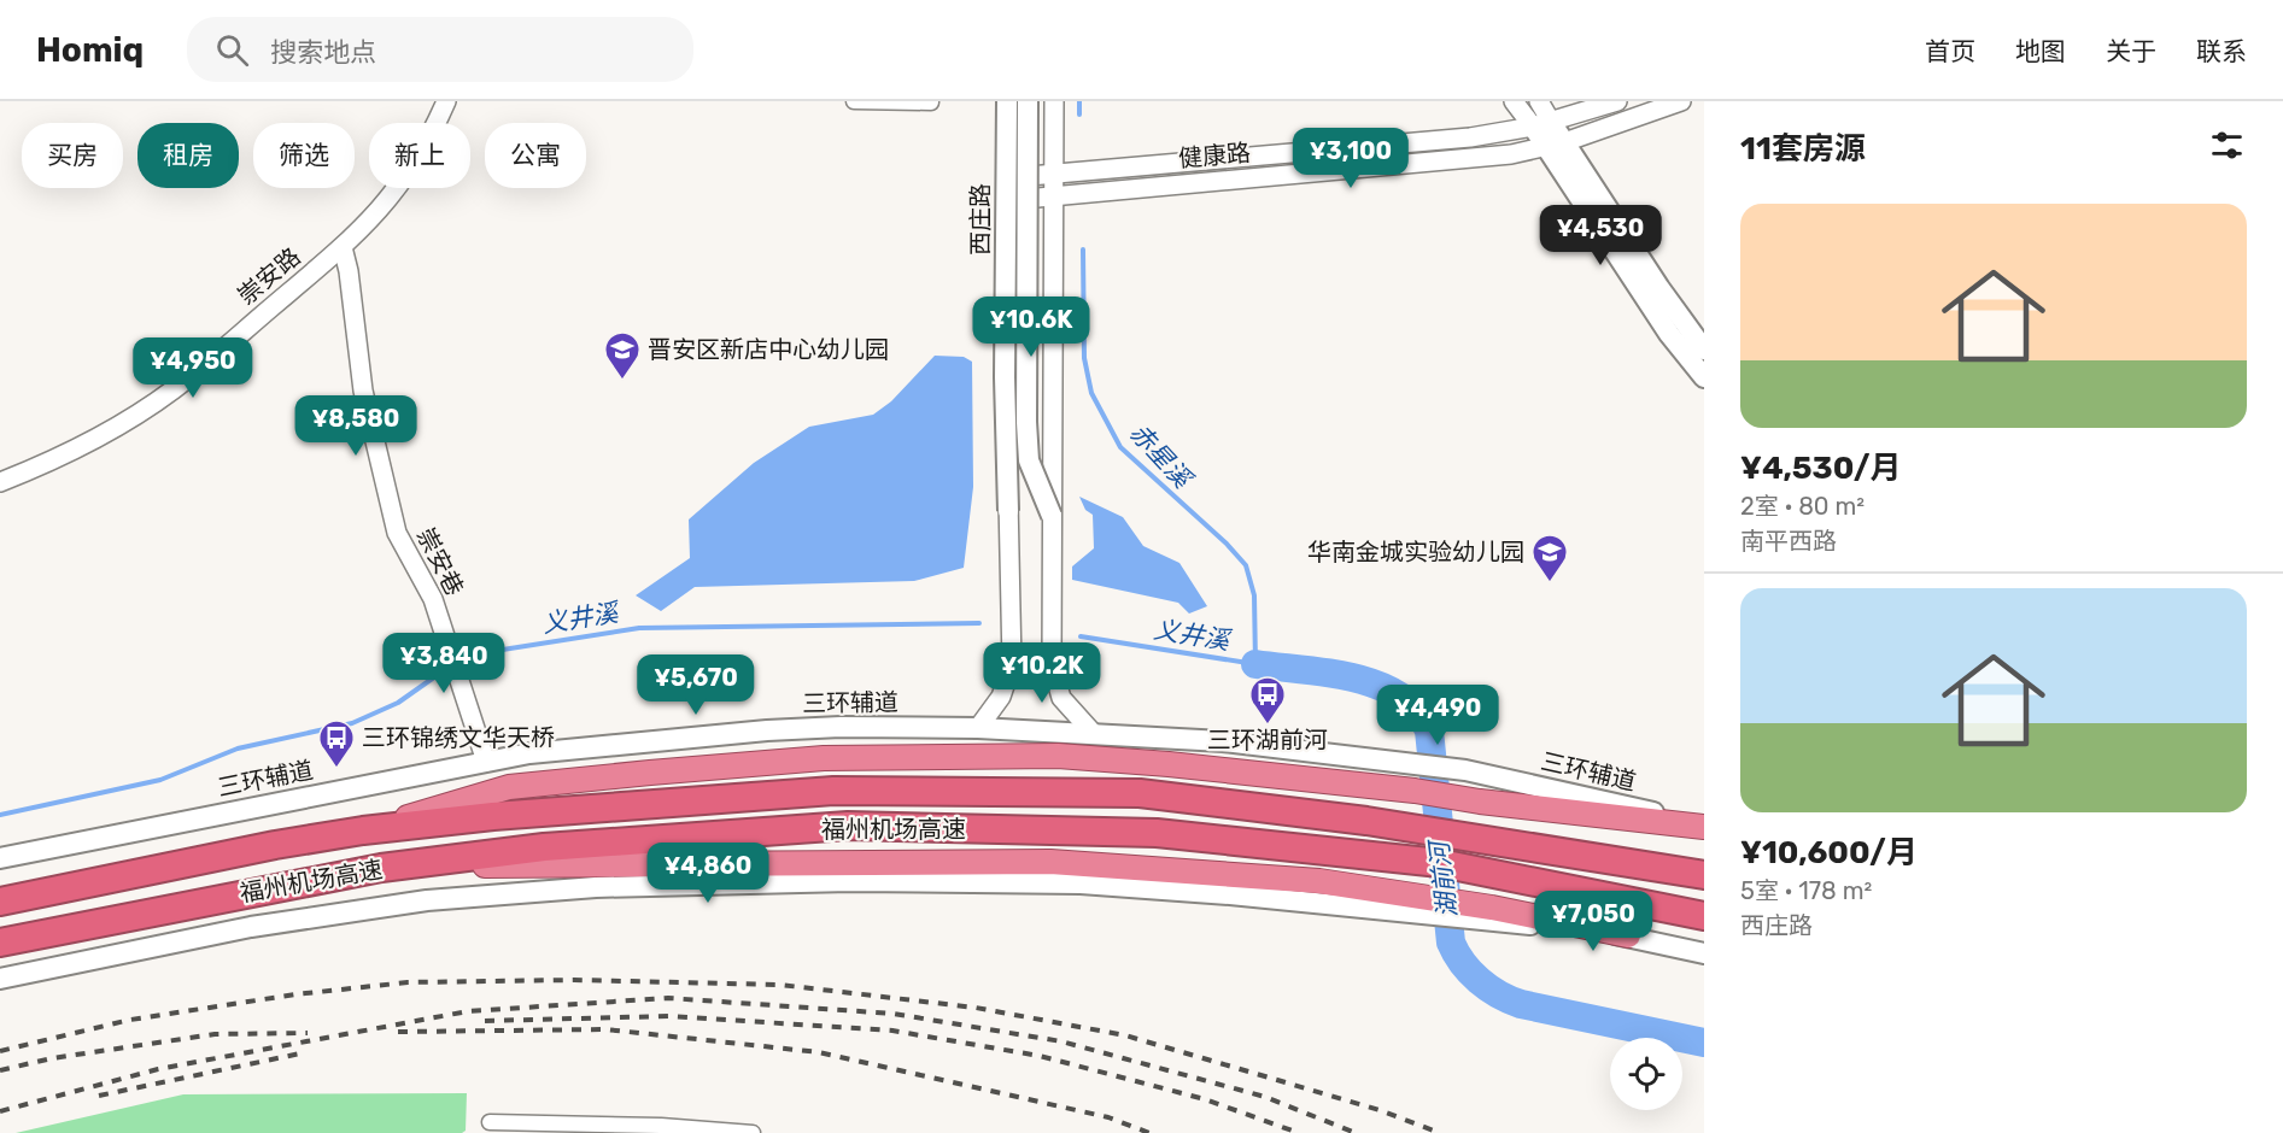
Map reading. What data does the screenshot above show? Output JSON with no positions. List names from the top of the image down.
{
  "streets": {
    "highway": ["福州机场高速"],
    "main road": ["西庄路", "三环辅道"],
    "street": ["健康路", "崇安路", "崇安巷"]
  },
  "crossings": [
    ["崇安路", "崇安巷"],
    ["崇安巷", "三环辅道"]
  ],
  "water": ["赤星溪", "义井溪", "湖前河"],
  "places": {
    "school or university": ["晋安区新店中心幼儿园", "华南金城实验幼儿园"],
    "bus stop": ["三环湖前河", "三环锦绣文华天桥"]
  },
  "page": {
    "header": "Homiq",
    "search": "搜索地点",
    "nav": [
      "首页",
      "地图",
      "关于",
      "联系"
    ],
    "heading": "11套房源",
    "chip": [
      "买房",
      "租房",
      "筛选",
      "新上",
      "公寓"
    ],
    "price": [
      "¥3,100",
      "¥4,530",
      "¥10.6K",
      "¥4,950",
      "¥8,580",
      "¥3,840",
      "¥10.2K",
      "¥5,670",
      "¥4,490",
      "¥4,860",
      "¥7,050"
    ],
    "list": [
      {
        "name": "¥4,530/月",
        "note": "2室 · 80 m² · 南平西路"
      },
      {
        "name": "¥10,600/月",
        "note": "5室 · 178 m² · 西庄路"
      }
    ]
  }
}
